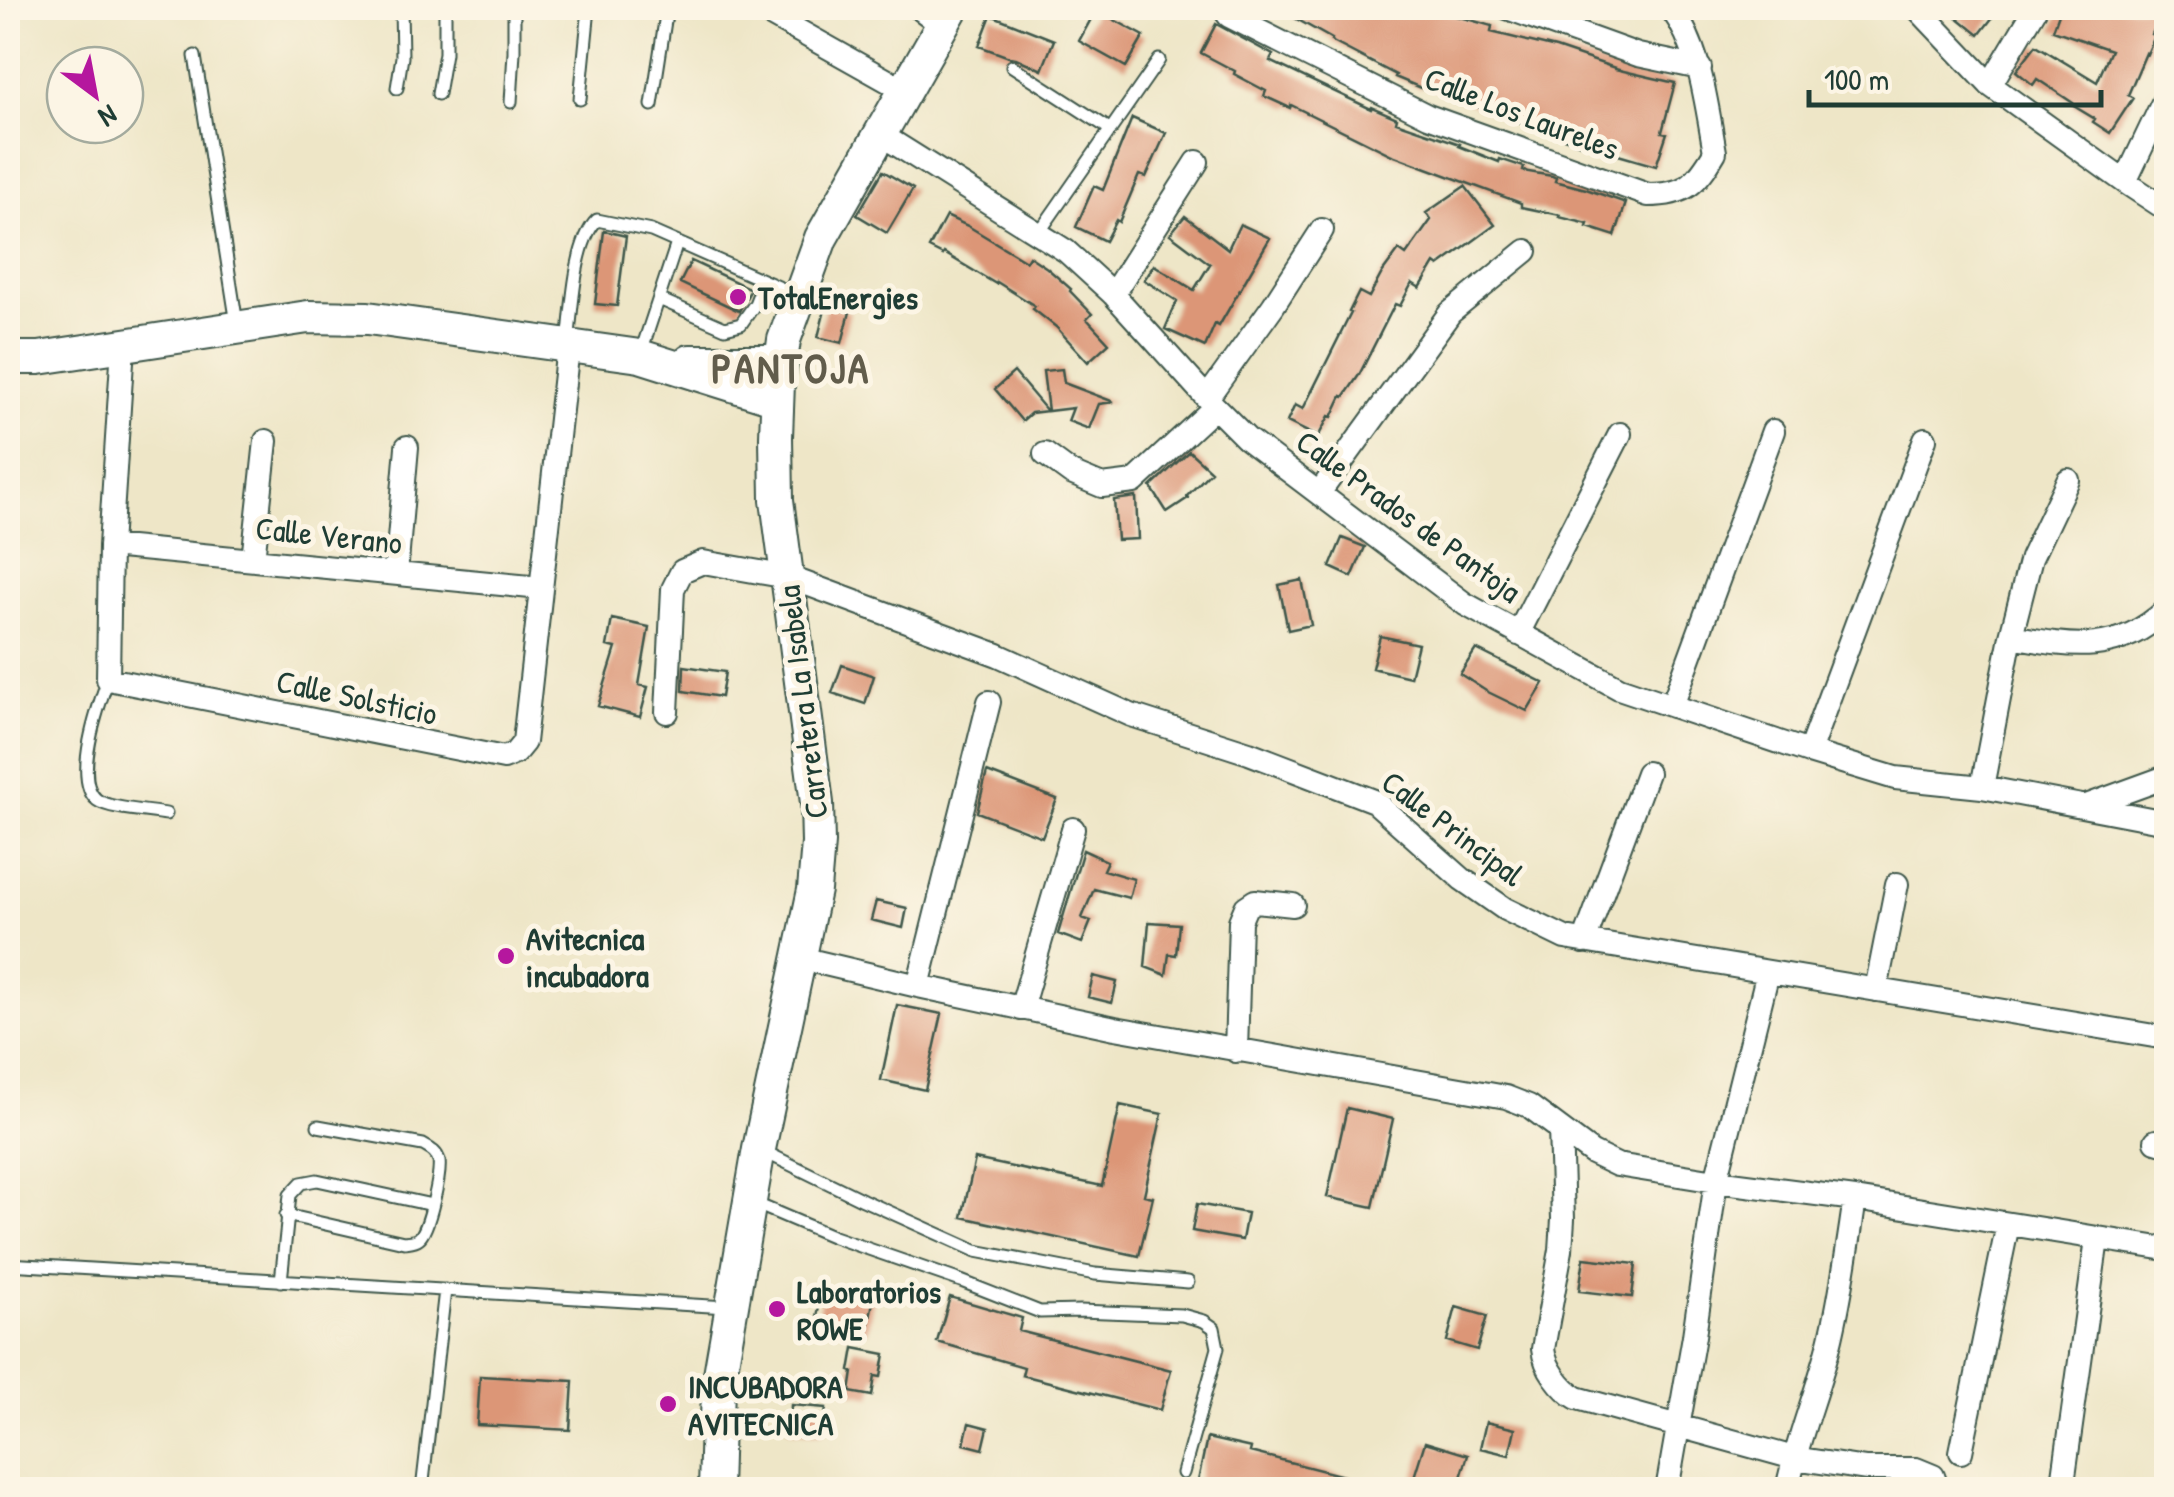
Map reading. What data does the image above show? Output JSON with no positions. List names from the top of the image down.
{
  "streets": {
    "main road": ["Carretera La Isabela"],
    "street": [
      "Calle Los Laureles",
      "Calle Prados de Pantoja",
      "Calle Verano",
      "Calle Solsticio",
      "Calle Principal"
    ]
  },
  "crossings": [
    ["Calle Prados de Pantoja", "Carretera La Isabela"],
    ["Calle Verano", "Calle Solsticio"],
    ["Carretera La Isabela", "Calle Principal"]
  ],
  "districts": ["PANTOJA"],
  "places": [
    "TotalEnergies",
    "Avitecnica incubadora",
    "Laboratorios ROWE",
    "INCUBADORA AVITECNICA"
  ],
  "scale_bar": "100 m",
  "north": "bottom right"
}
